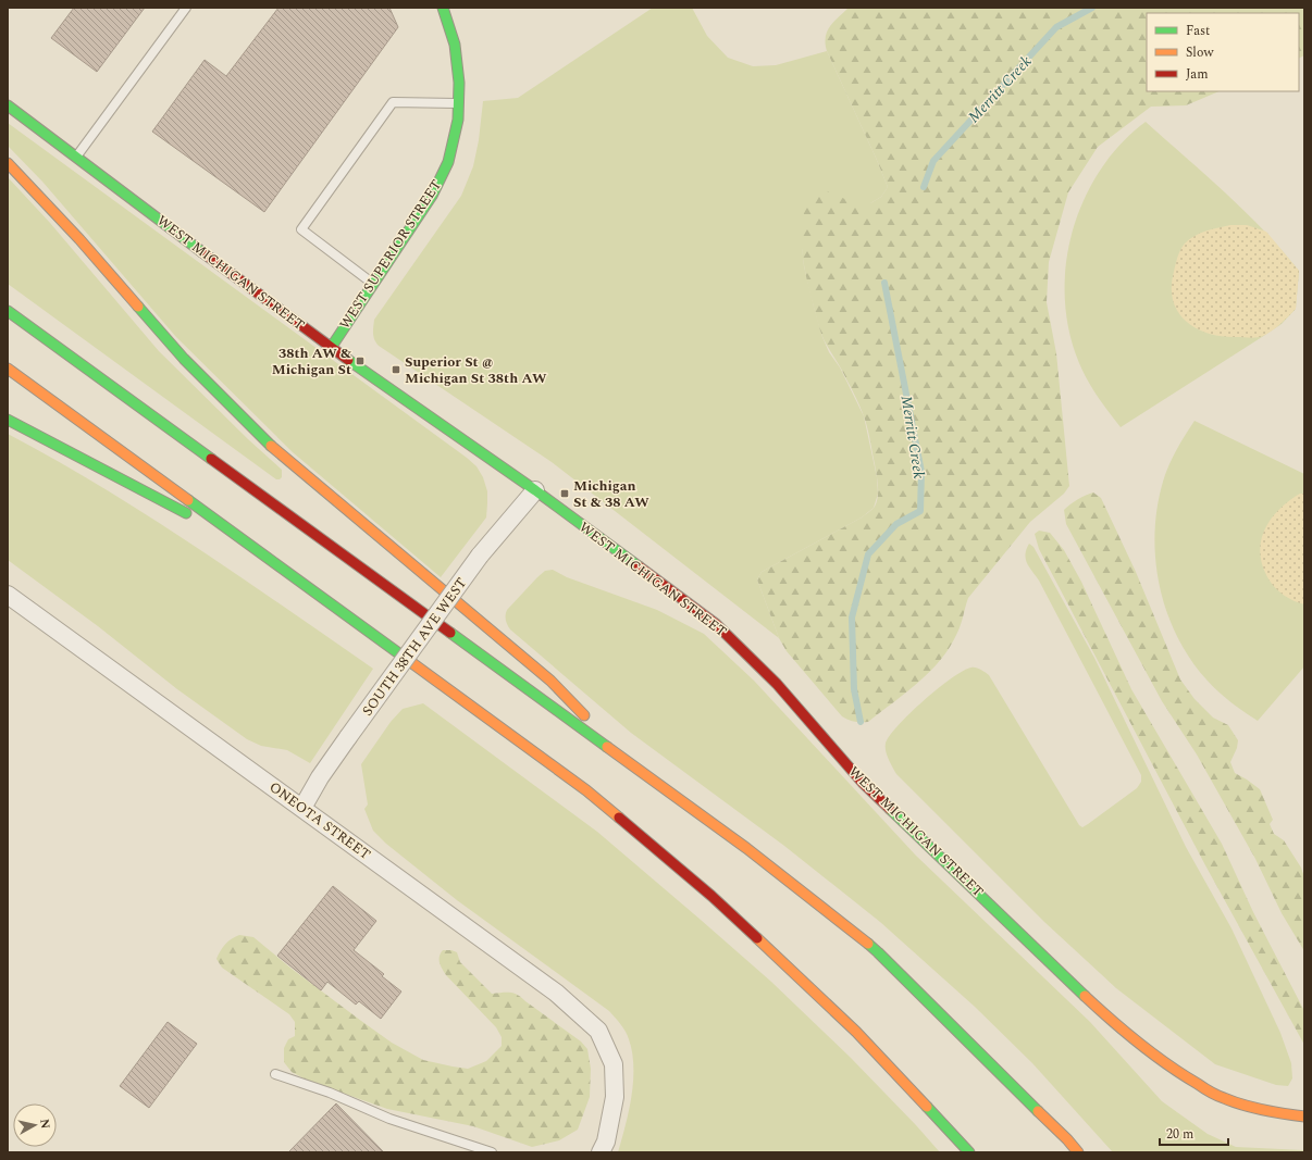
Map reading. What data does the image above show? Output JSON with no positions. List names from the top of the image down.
{
  "streets": {
    "main road": ["WEST SUPERIOR STREET", "WEST MICHIGAN STREET"],
    "street": ["SOUTH 38TH AVE WEST", "ONEOTA STREET"]
  },
  "crossings": [
    ["WEST SUPERIOR STREET", "WEST MICHIGAN STREET"],
    ["WEST MICHIGAN STREET", "SOUTH 38TH AVE WEST"],
    ["SOUTH 38TH AVE WEST", "ONEOTA STREET"]
  ],
  "water": ["Merritt Creek"],
  "places": {
    "transit": ["38th AW & Michigan St", "Superior St @ Michigan St 38th AW", "Michigan St & 38 AW"]
  },
  "legend": ["Fast", "Slow", "Jam"],
  "scale_bar": "20 m",
  "north": "right"
}
